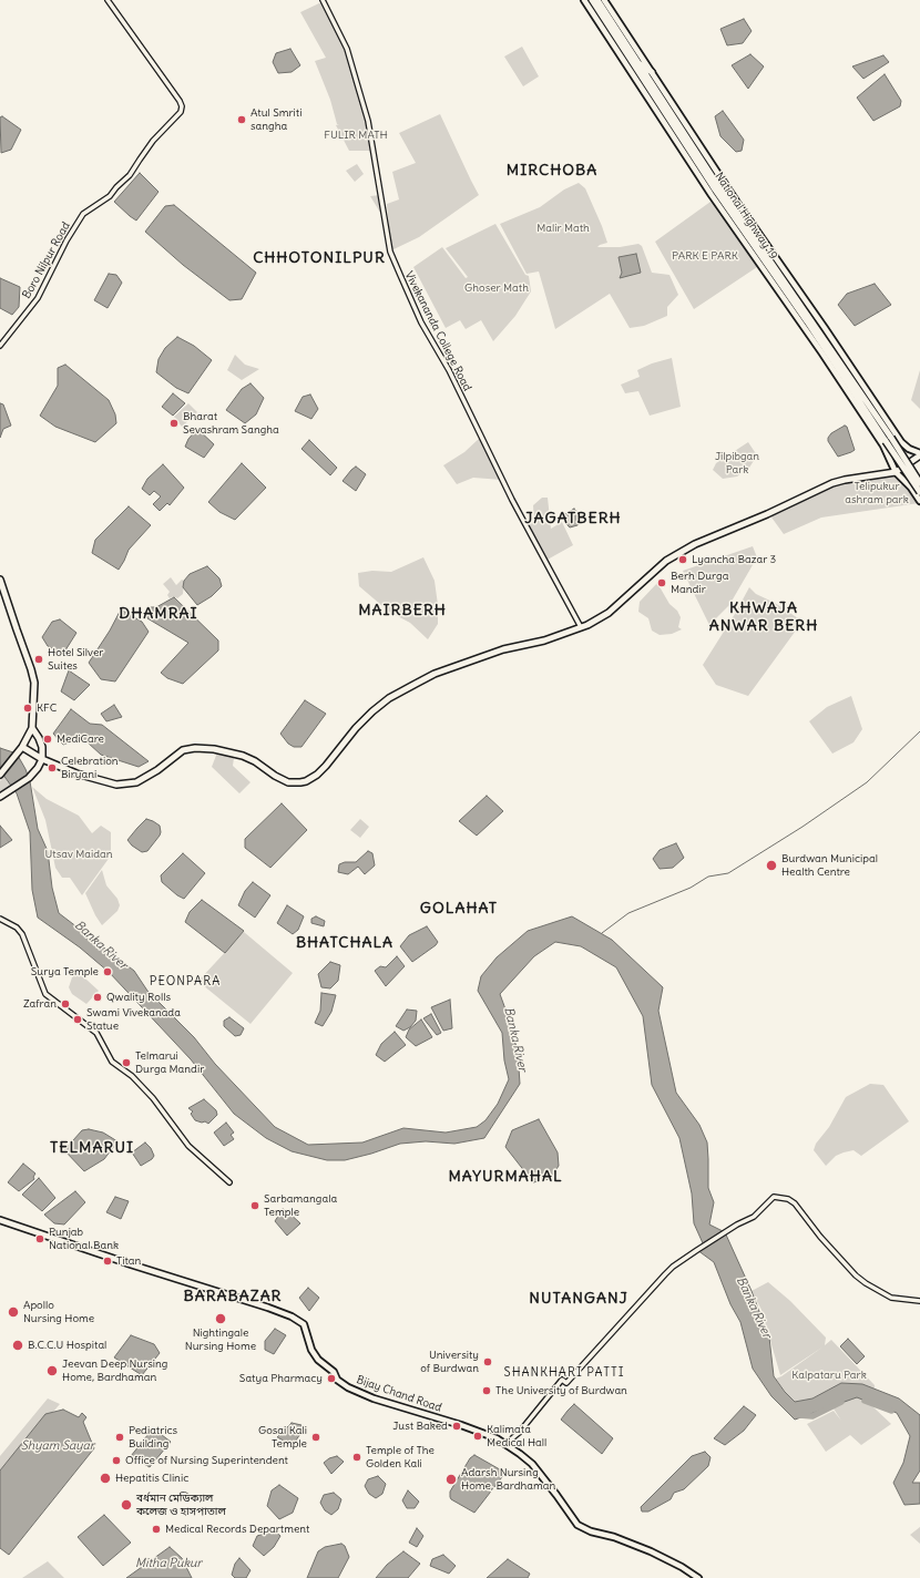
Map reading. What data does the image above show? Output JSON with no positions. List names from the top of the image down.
{
  "streets": {
    "highway": ["National Highway 19"],
    "main road": ["Bijay Chand Road"],
    "street": ["Boro Nilpur Road", "Vivekananda College Road"]
  },
  "districts": [
    "MIRCHOBA",
    "CHHOTONILPUR",
    "JAGATBERH",
    "KHWAJA ANWAR BERH",
    "MAIRBERH",
    "DHAMRAI",
    "GOLAHAT",
    "BHATCHALA",
    "PEONPARA",
    "TELMARUI",
    "MAYURMAHAL",
    "BARABAZAR",
    "NUTANGANJ",
    "SHANKHARI PATTI"
  ],
  "water": ["Banka River", "Shyam Sayar", "Mitha Pukur"],
  "parks": [
    "FULIR MATH",
    "Malir Math",
    "PARK E PARK",
    "Ghoser Math",
    "Jilpibgan Park",
    "Telipukur ashram park",
    "Utsav Maidan",
    "Kalpataru Park"
  ],
  "places": [
    "Atul Smriti sangha",
    "Bharat Sevashram Sangha",
    "Lyancha Bazar 3",
    "Berh Durga Mandir",
    "Hotel Silver Suites",
    "KFC",
    "MediCare",
    "Celebration Biryani",
    "Burdwan Municipal Health Centre",
    "Surya Temple",
    "Qwality Rolls",
    "Zafran",
    "Swami Vivekanada Statue",
    "Telmarui Durga Mandir",
    "Sarbamangala Temple",
    "Punjab National Bank",
    "Titan",
    "Apollo Nursing Home",
    "Nightingale Nursing Home",
    "B.C.C.U Hospital",
    "University of Burdwan",
    "Jeevan Deep Nursing Home, Bardhaman",
    "Satya Pharmacy",
    "The University of Burdwan",
    "Just Baked",
    "Kalimata Medical Hall",
    "Pediatrics Building",
    "Gosai Kali Temple",
    "Temple of The Golden Kali",
    "Office of Nursing Superintendent",
    "Hepatitis Clinic",
    "Adarsh Nursing Home, Bardhaman",
    "বর্ধমান মেডিক্যাল কলেজ ও হাসপাতাল",
    "Medical Records Department"
  ]
}
